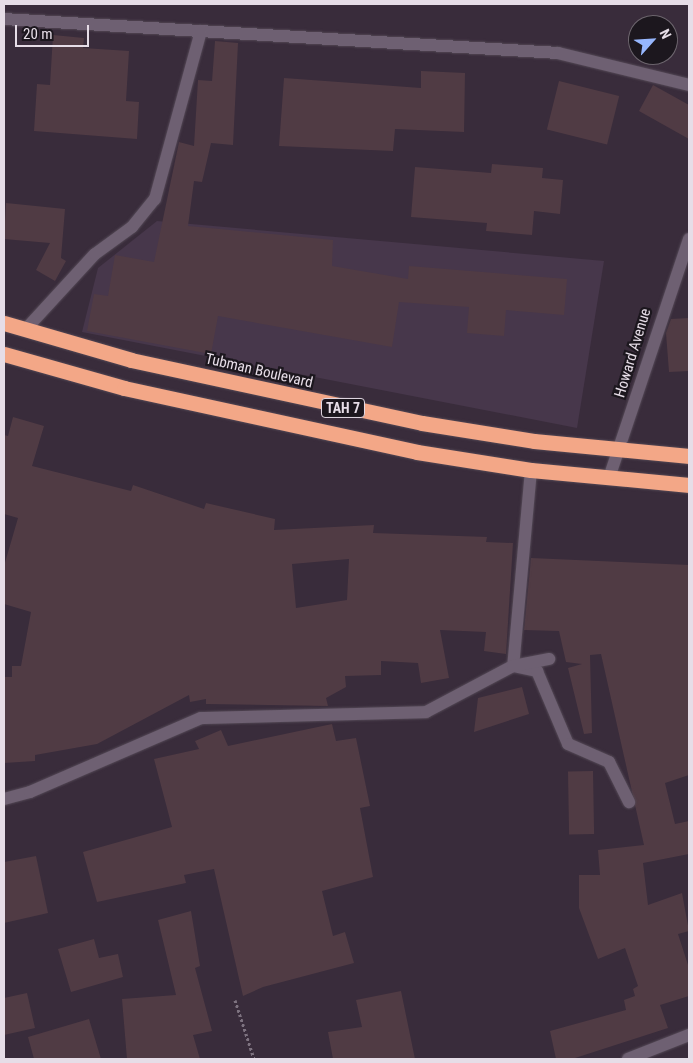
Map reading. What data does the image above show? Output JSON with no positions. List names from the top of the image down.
{
  "streets": {
    "highway": ["Tubman Boulevard", "TAH 7"],
    "street": ["Howard Avenue"]
  },
  "crossings": [
    ["Howard Avenue", "Tubman Boulevard"],
    ["Howard Avenue", "TAH 7"]
  ],
  "scale_bar": "20 m",
  "north": "top right"
}
